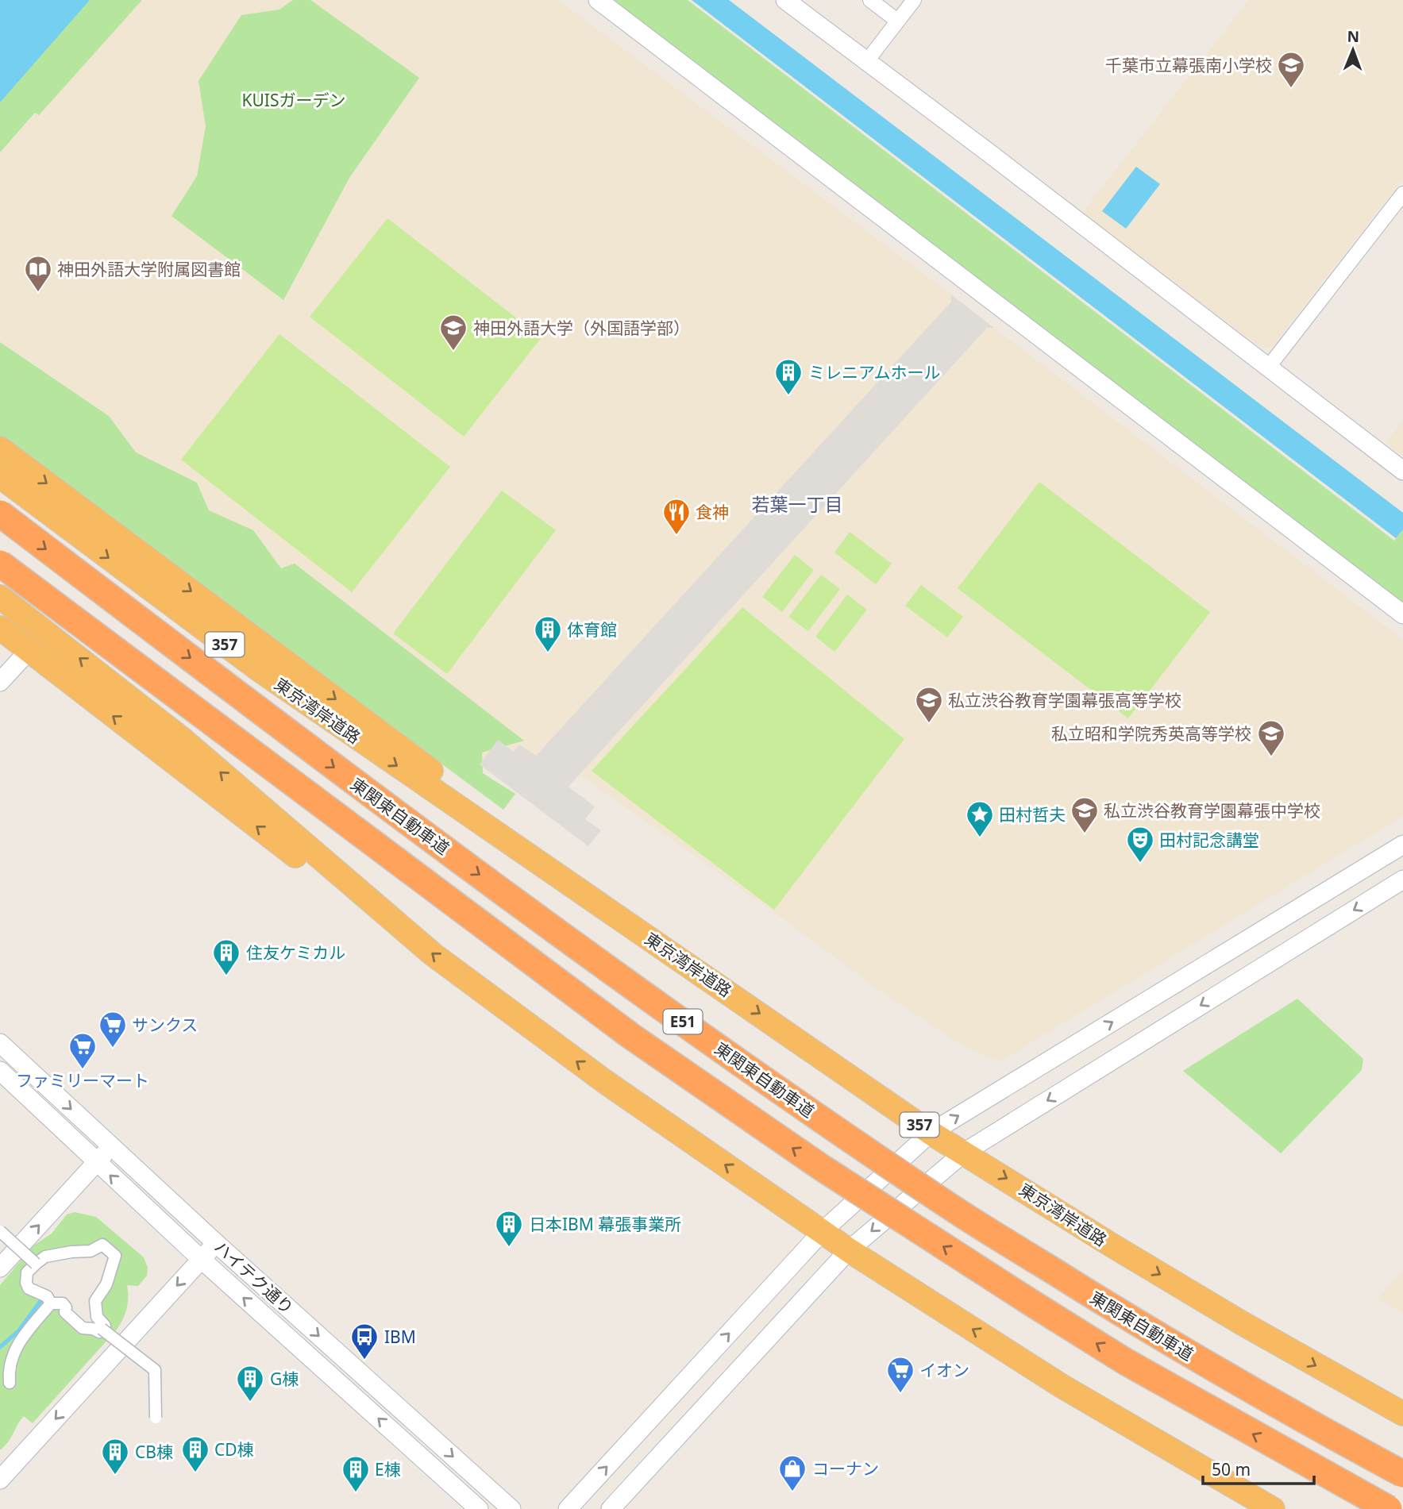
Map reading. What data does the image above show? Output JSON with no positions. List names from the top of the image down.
{
  "streets": {
    "highway": [
      "357",
      "東京湾岸道路",
      "東関東自動車道",
      "E51"
    ],
    "street": ["ハイテク通り"]
  },
  "districts": ["若葉一丁目"],
  "parks": ["KUISガーデン"],
  "places": {
    "school or university": [
      "千葉市立幕張南小学校",
      "神田外語大学（外国語学部）",
      "私立渋谷教育学園幕張高等学校",
      "私立昭和学院秀英高等学校",
      "私立渋谷教育学園幕張中学校"
    ],
    "library": ["神田外語大学附属図書館"],
    "building": [
      "ミレニアムホール",
      "体育館",
      "住友ケミカル",
      "日本IBM 幕張事業所",
      "G棟",
      "CD棟",
      "CB棟",
      "E棟"
    ],
    "restaurant": ["食神"],
    "place": ["田村哲夫"],
    "theatre": ["田村記念講堂"],
    "supermarket": ["サンクス", "ファミリーマート", "イオン"],
    "bus stop": ["IBM"],
    "shop": ["コーナン"]
  },
  "scale_bar": "50 m",
  "north": "top"
}
